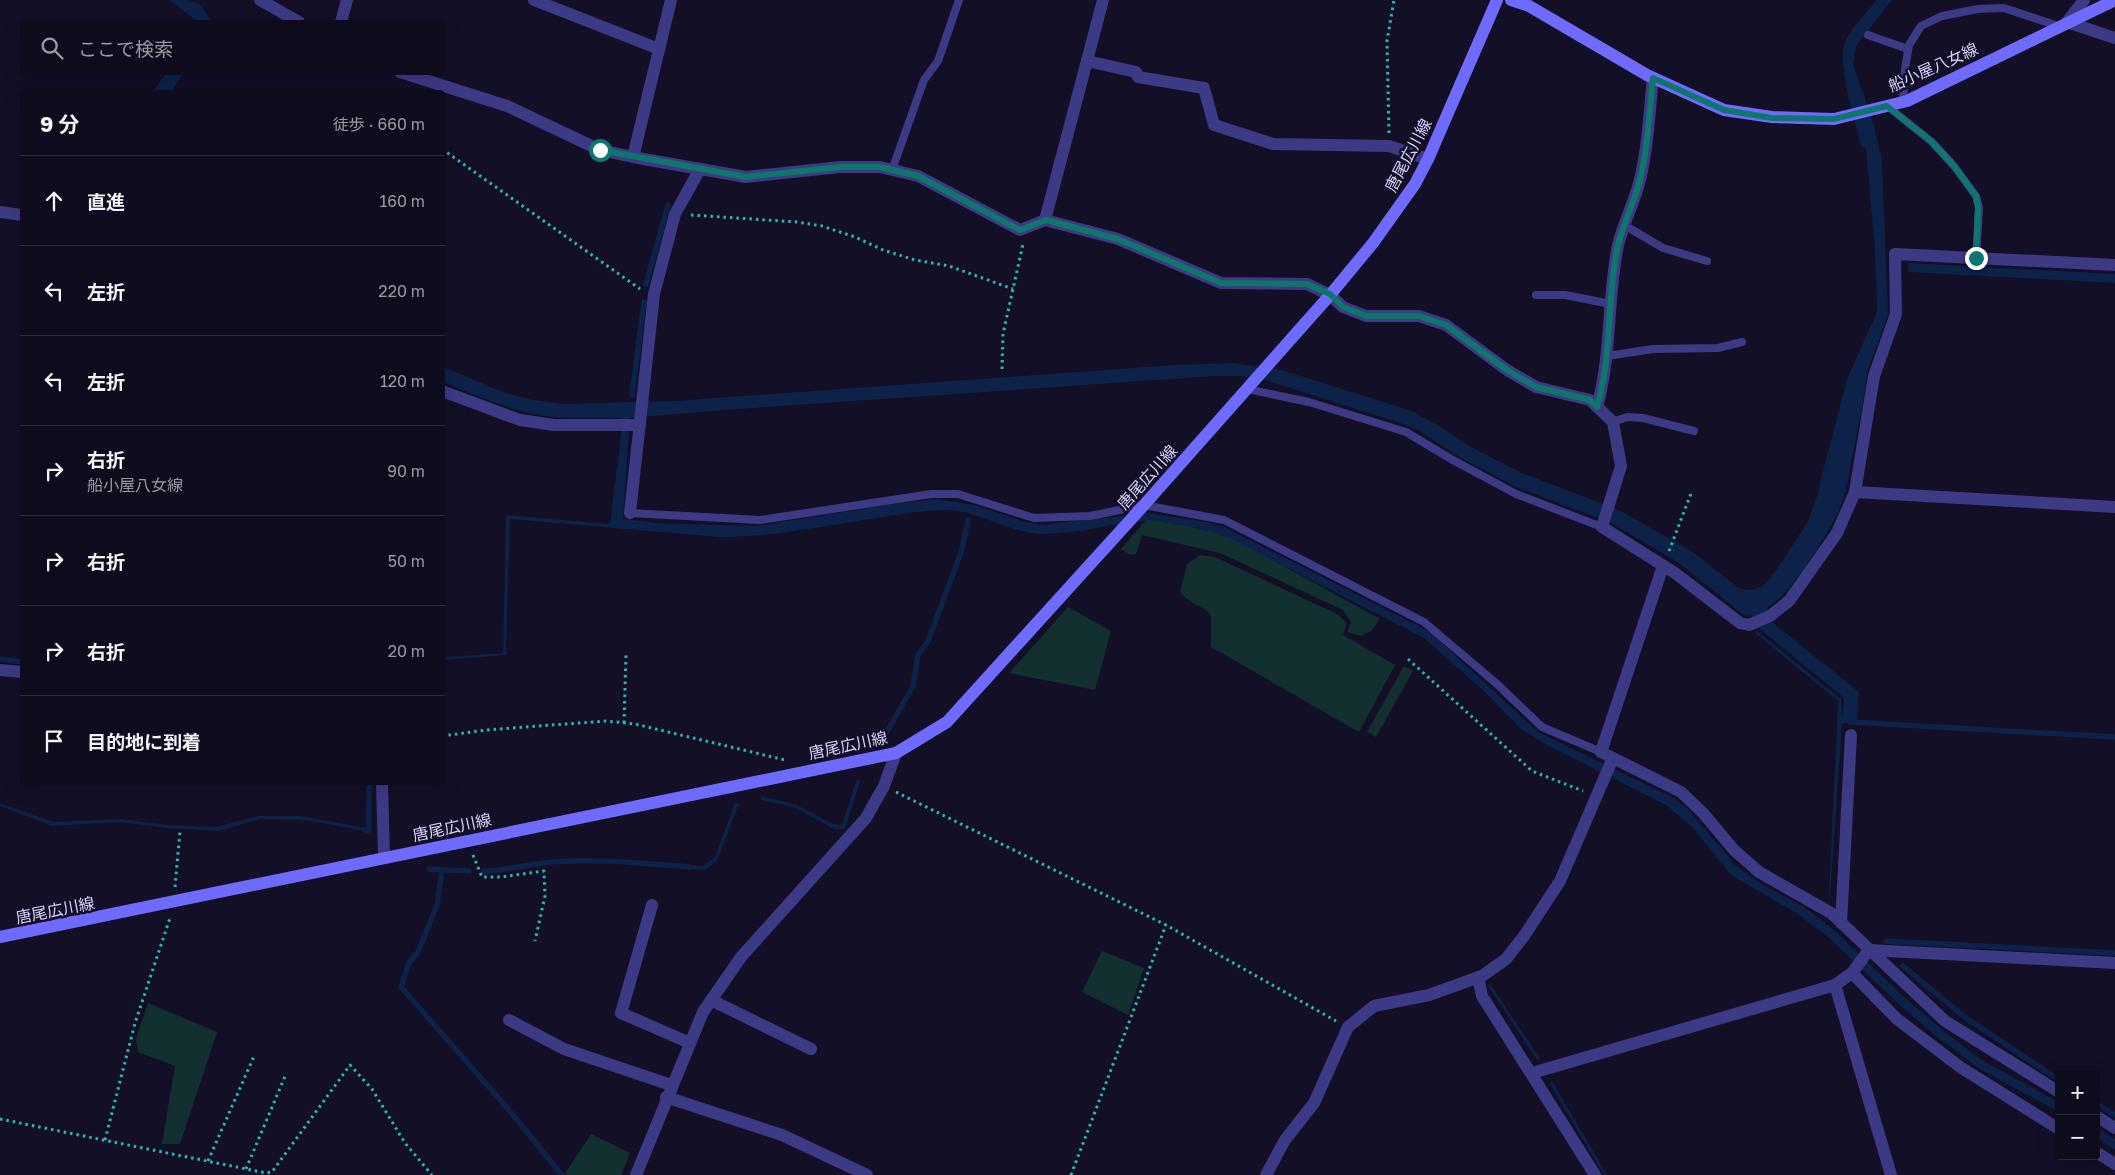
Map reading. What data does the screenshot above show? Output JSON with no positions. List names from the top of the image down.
{
  "streets": {
    "main road": ["船小屋八女線", "唐尾広川線"]
  },
  "page": {
    "search": "ここで検索",
    "heading": ["9 分", "徒歩 · 660 m"],
    "list": [
      ["直進", "160 m"],
      ["左折", "220 m"],
      ["左折", "120 m"],
      ["右折", "船小屋八女線", "90 m"],
      ["右折", "50 m"],
      ["右折", "20 m"],
      "目的地に到着"
    ],
    "map_buttons": ["+", "−"]
  }
}
